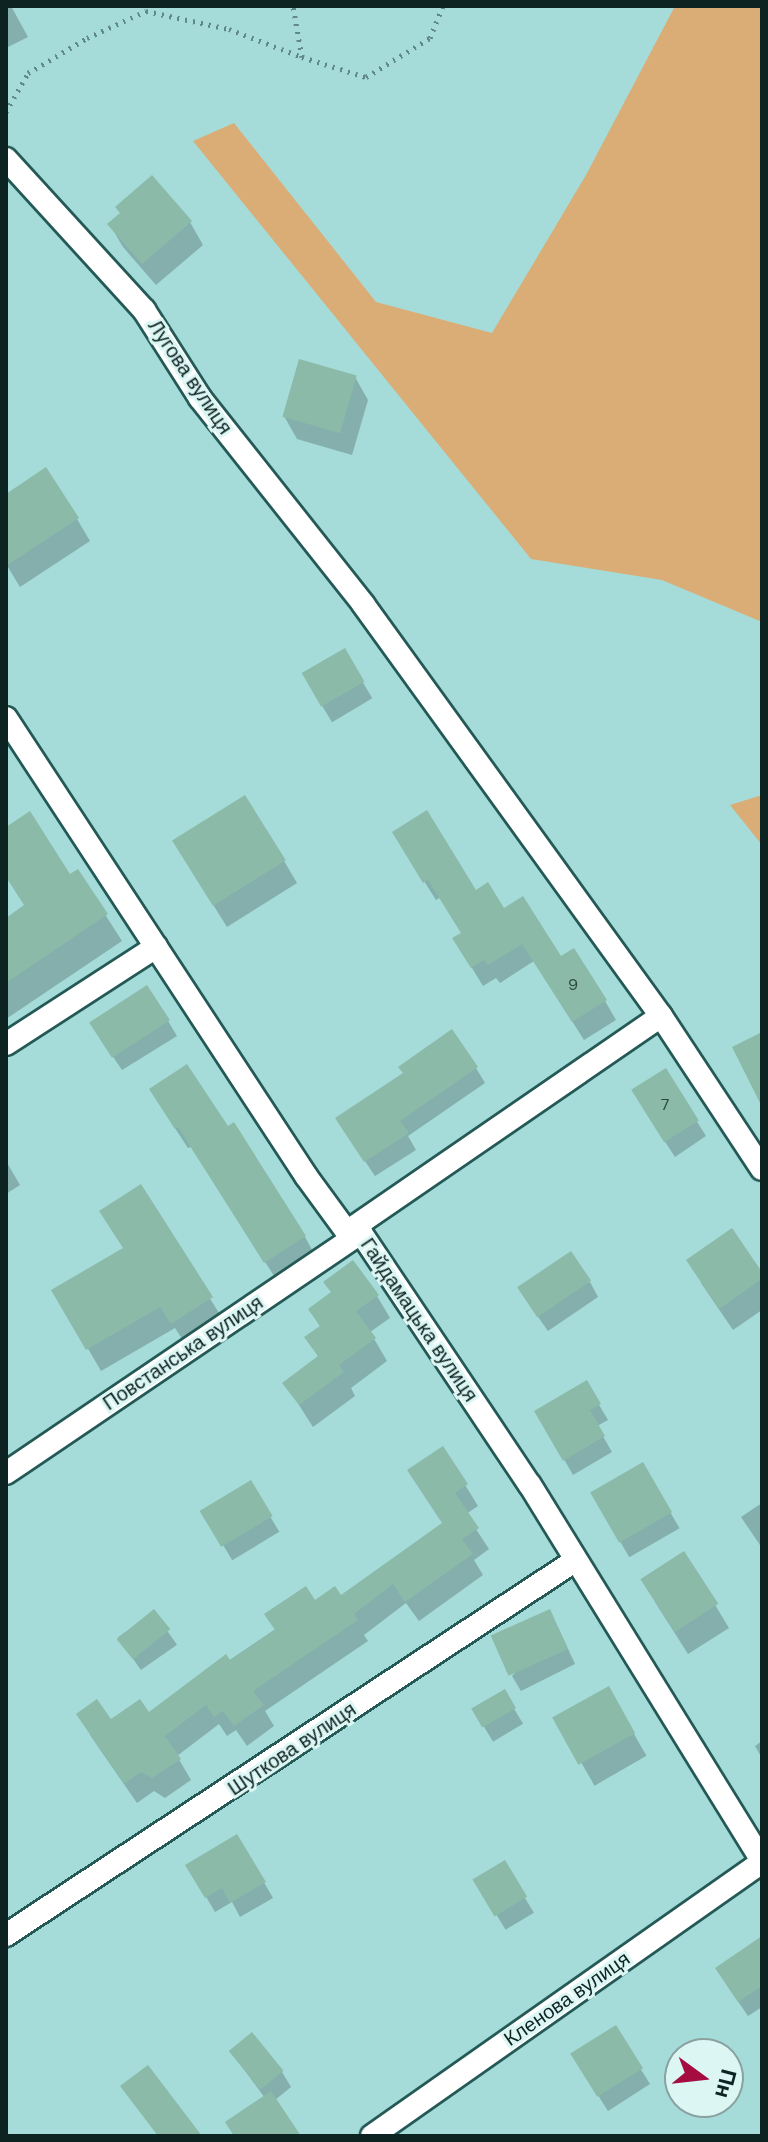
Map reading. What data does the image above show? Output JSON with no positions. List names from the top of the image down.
{
  "streets": {
    "street": [
      "Лугова вулиця",
      "Гайдамацька вулиця",
      "Повстанська вулиця",
      "Шуткова вулиця",
      "Кленова вулиця"
    ]
  },
  "crossings": [
    ["Лугова вулиця", "Повстанська вулиця"],
    ["Гайдамацька вулиця", "Повстанська вулиця"],
    ["Гайдамацька вулиця", "Шуткова вулиця"],
    ["Гайдамацька вулиця", "Кленова вулиця"]
  ],
  "house_numbers": ["9", "7"],
  "north": "right"
}
